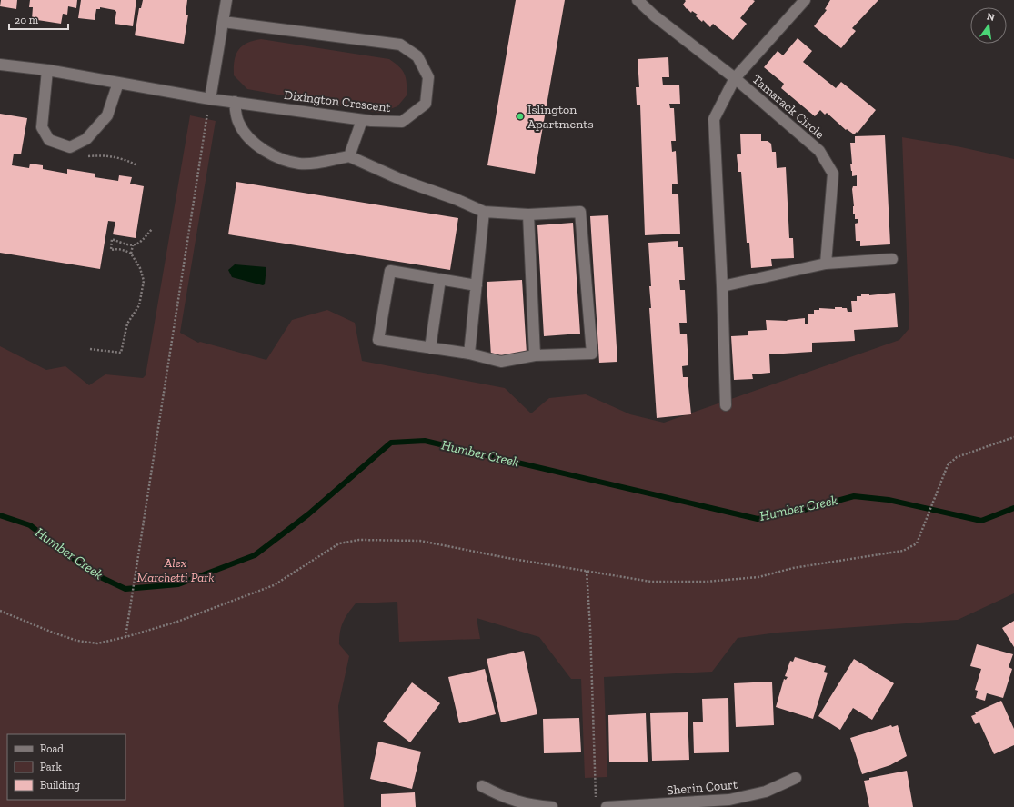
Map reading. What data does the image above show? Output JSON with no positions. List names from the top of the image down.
{
  "streets": {
    "street": ["Dixington Crescent", "Tamarack Circle", "Sherin Court"]
  },
  "water": ["Humber Creek"],
  "parks": ["Alex Marchetti Park"],
  "places": ["Islington Apartments"],
  "legend": ["Road", "Park", "Building"],
  "scale_bar": "20 m",
  "north": "top"
}
